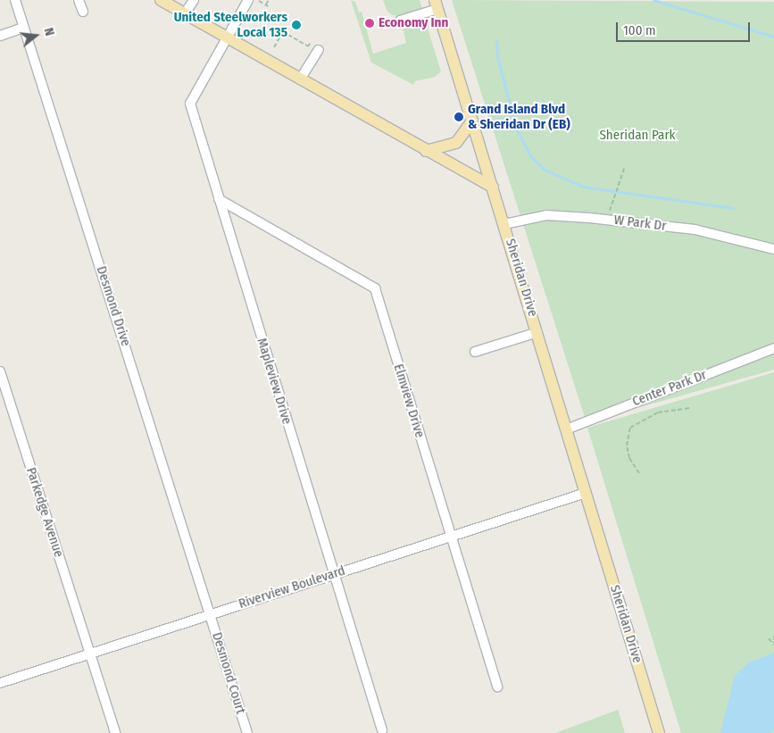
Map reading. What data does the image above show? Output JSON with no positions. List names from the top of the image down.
{
  "streets": {
    "main road": ["Sheridan Drive"],
    "street": [
      "W Park Dr",
      "Desmond Drive",
      "Mapleview Drive",
      "Center Park Dr",
      "Elmview Drive",
      "Parkedge Avenue",
      "Riverview Boulevard",
      "Desmond Court"
    ]
  },
  "crossings": [
    ["W Park Dr", "Sheridan Drive"],
    ["Sheridan Drive", "Center Park Dr"],
    ["Sheridan Drive", "Riverview Boulevard"],
    ["Desmond Drive", "Riverview Boulevard"],
    ["Desmond Drive", "Desmond Court"],
    ["Mapleview Drive", "Elmview Drive"],
    ["Mapleview Drive", "Riverview Boulevard"],
    ["Elmview Drive", "Riverview Boulevard"],
    ["Parkedge Avenue", "Riverview Boulevard"],
    ["Riverview Boulevard", "Desmond Court"]
  ],
  "parks": ["Sheridan Park"],
  "places": ["Economy Inn", "United Steelworkers Local 135", "Grand Island Blvd & Sheridan Dr (EB)"],
  "scale_bar": "100 m",
  "north": "right"
}
